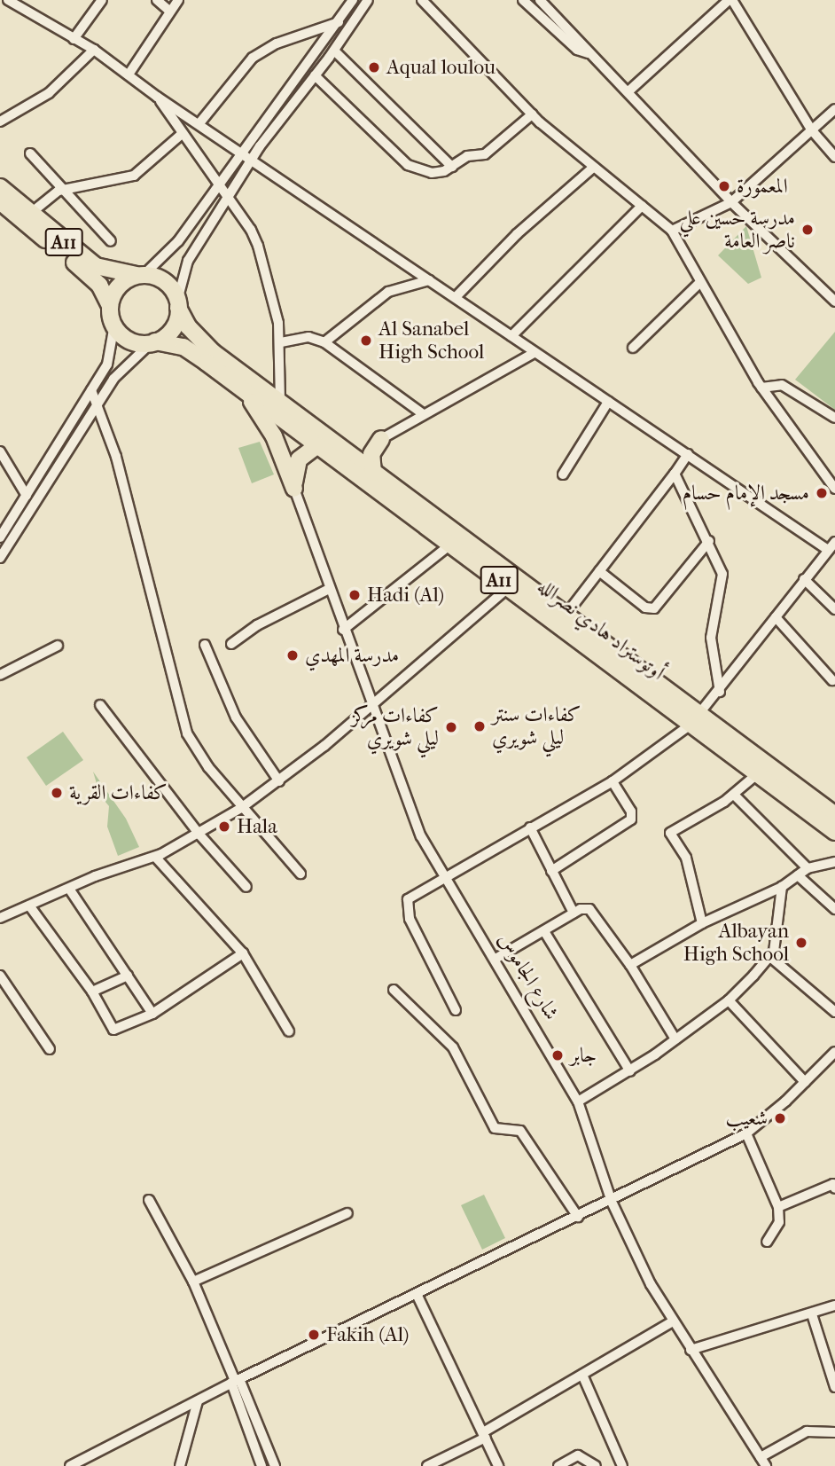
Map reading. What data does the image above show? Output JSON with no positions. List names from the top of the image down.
{
  "streets": {
    "highway": ["A11", "أوتوستراد هادي نصرالله"],
    "street": ["شارع الجاموس"]
  },
  "crossings": [
    ["A11", "أوتوستراد هادي نصرالله"]
  ],
  "places": [
    "Aqual loulou",
    "المعمورة",
    "مدرسة حسين علي ناصر العامة",
    "Al Sanabel High School",
    "مسجد الإمام حسام",
    "Hadi (Al)",
    "مدرسة المهدي",
    "كفاءات سنتر ليلي شويري",
    "كفاءات مركز ليلي شويري",
    "كفاءات القرية",
    "Hala",
    "Albayan High School",
    "جابر",
    "شعيب",
    "Fakih (Al)"
  ]
}
